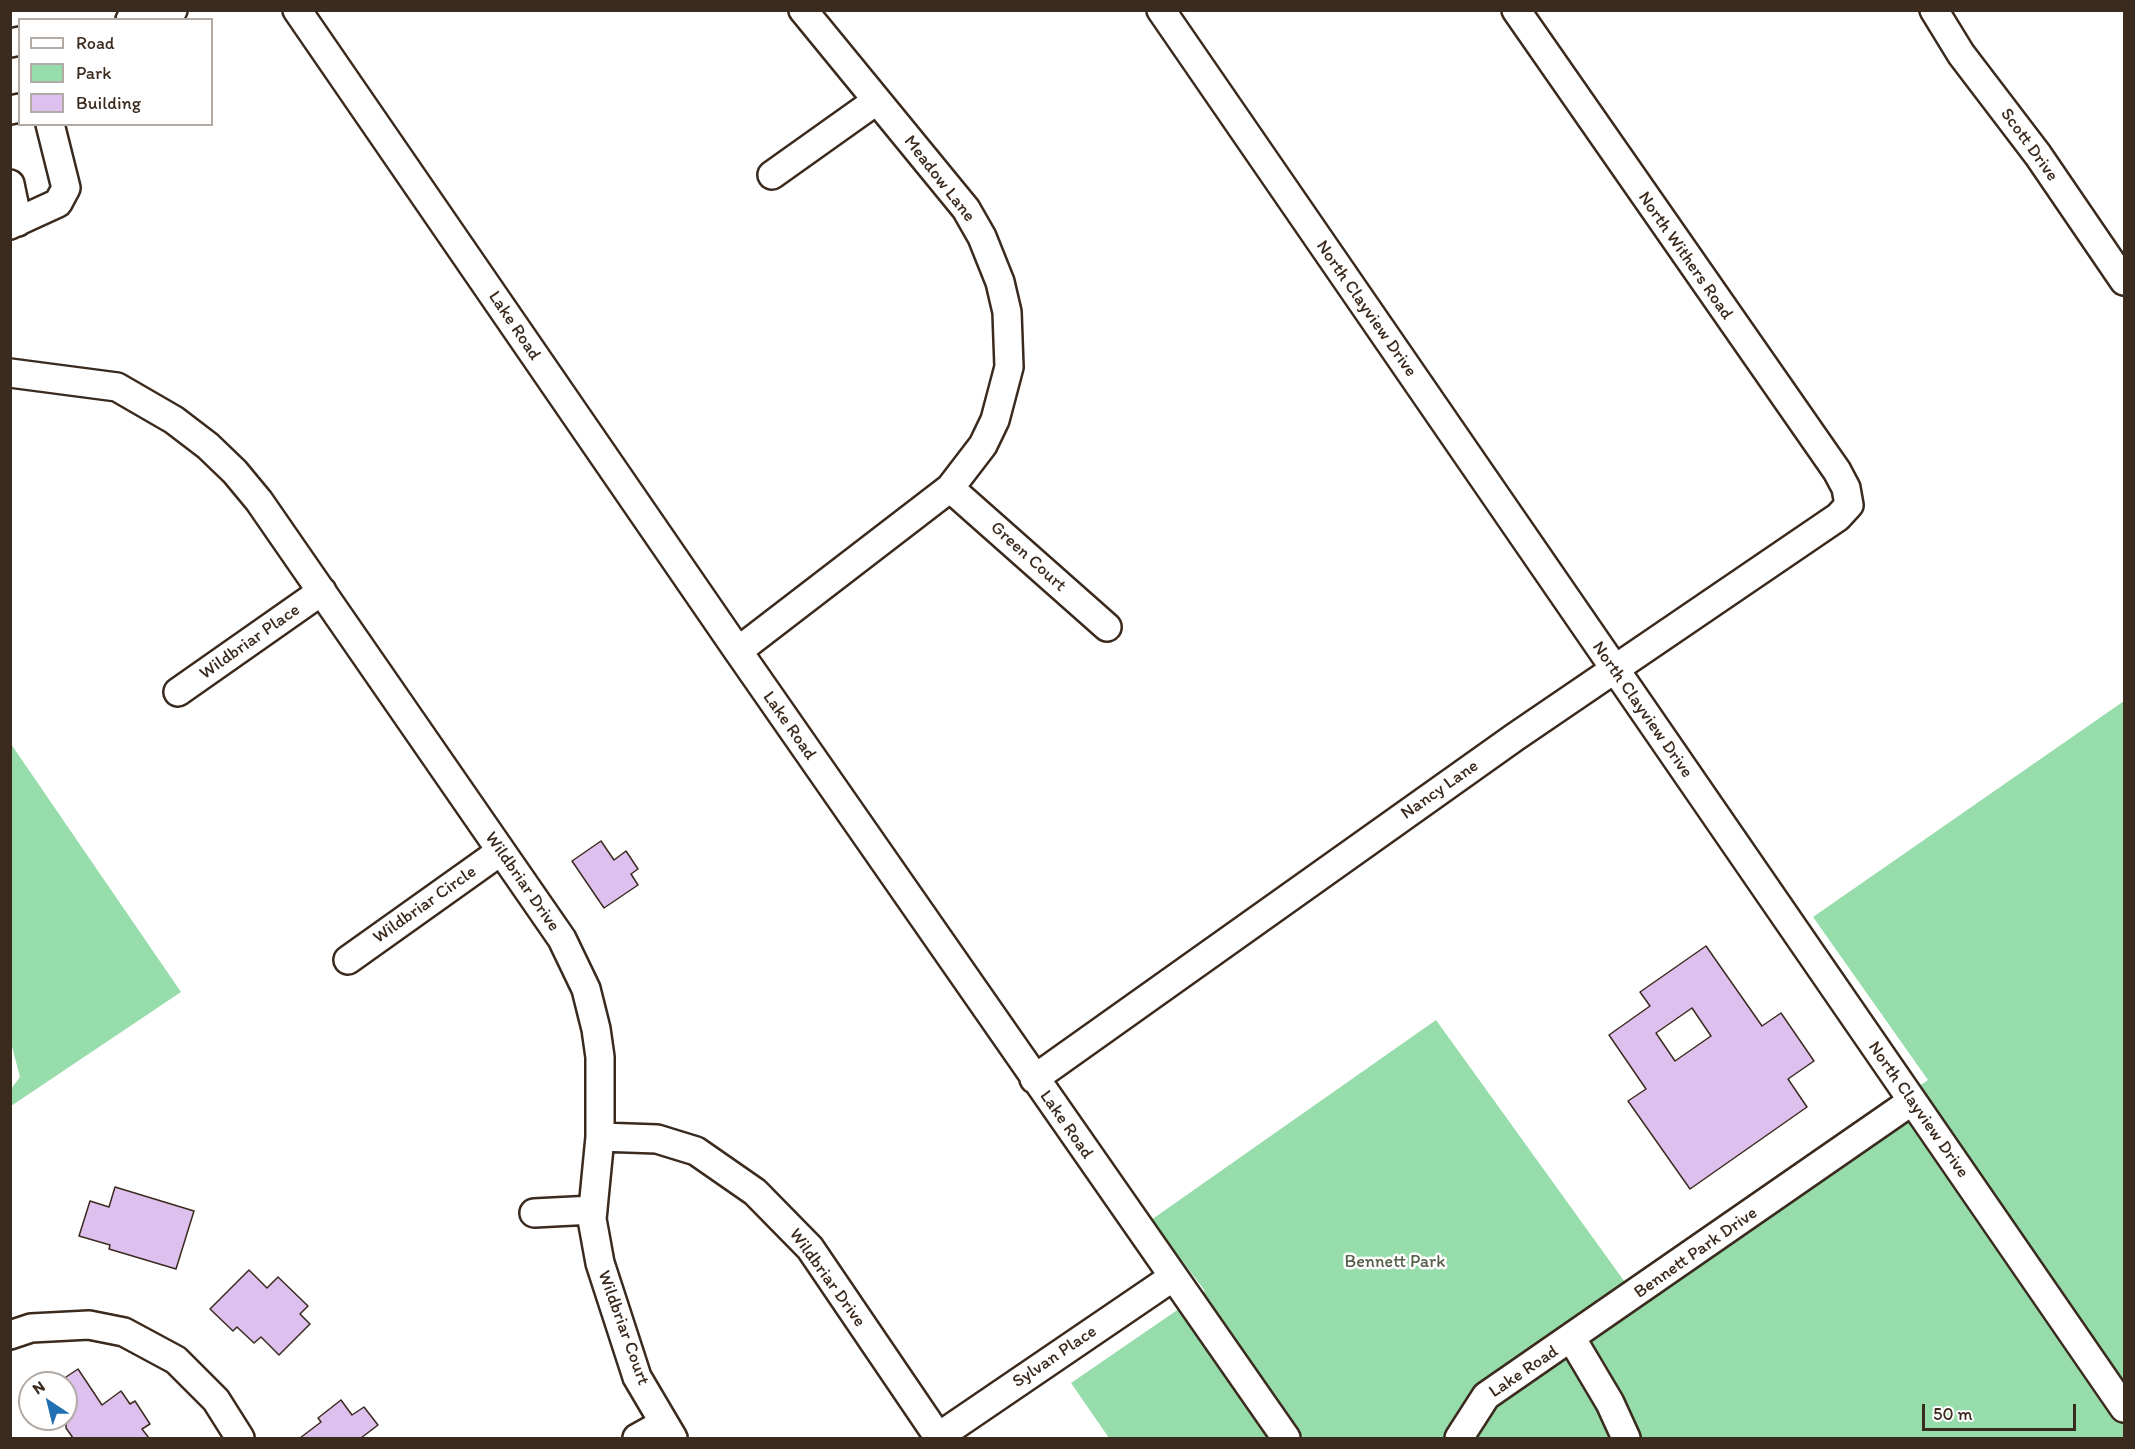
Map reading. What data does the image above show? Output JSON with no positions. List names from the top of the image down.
{
  "streets": {
    "street": [
      "Scott Drive",
      "Meadow Lane",
      "North Withers Road",
      "North Clayview Drive",
      "Lake Road",
      "Green Court",
      "Wildbriar Place",
      "Nancy Lane",
      "Wildbriar Drive",
      "Wildbriar Circle",
      "Bennett Park Drive",
      "Wildbriar Court",
      "Sylvan Place"
    ]
  },
  "crossings": [
    ["Meadow Lane", "Lake Road"],
    ["Meadow Lane", "Green Court"],
    ["North Withers Road", "Nancy Lane"],
    ["North Clayview Drive", "Nancy Lane"],
    ["North Clayview Drive", "Bennett Park Drive"],
    ["Lake Road", "Nancy Lane"],
    ["Lake Road", "Bennett Park Drive"],
    ["Lake Road", "Sylvan Place"],
    ["Wildbriar Place", "Wildbriar Drive"],
    ["Wildbriar Drive", "Wildbriar Circle"],
    ["Wildbriar Drive", "Wildbriar Court"],
    ["Wildbriar Drive", "Sylvan Place"]
  ],
  "parks": ["Bennett Park"],
  "legend": ["Road", "Park", "Building"],
  "scale_bar": "50 m",
  "north": "top left"
}
